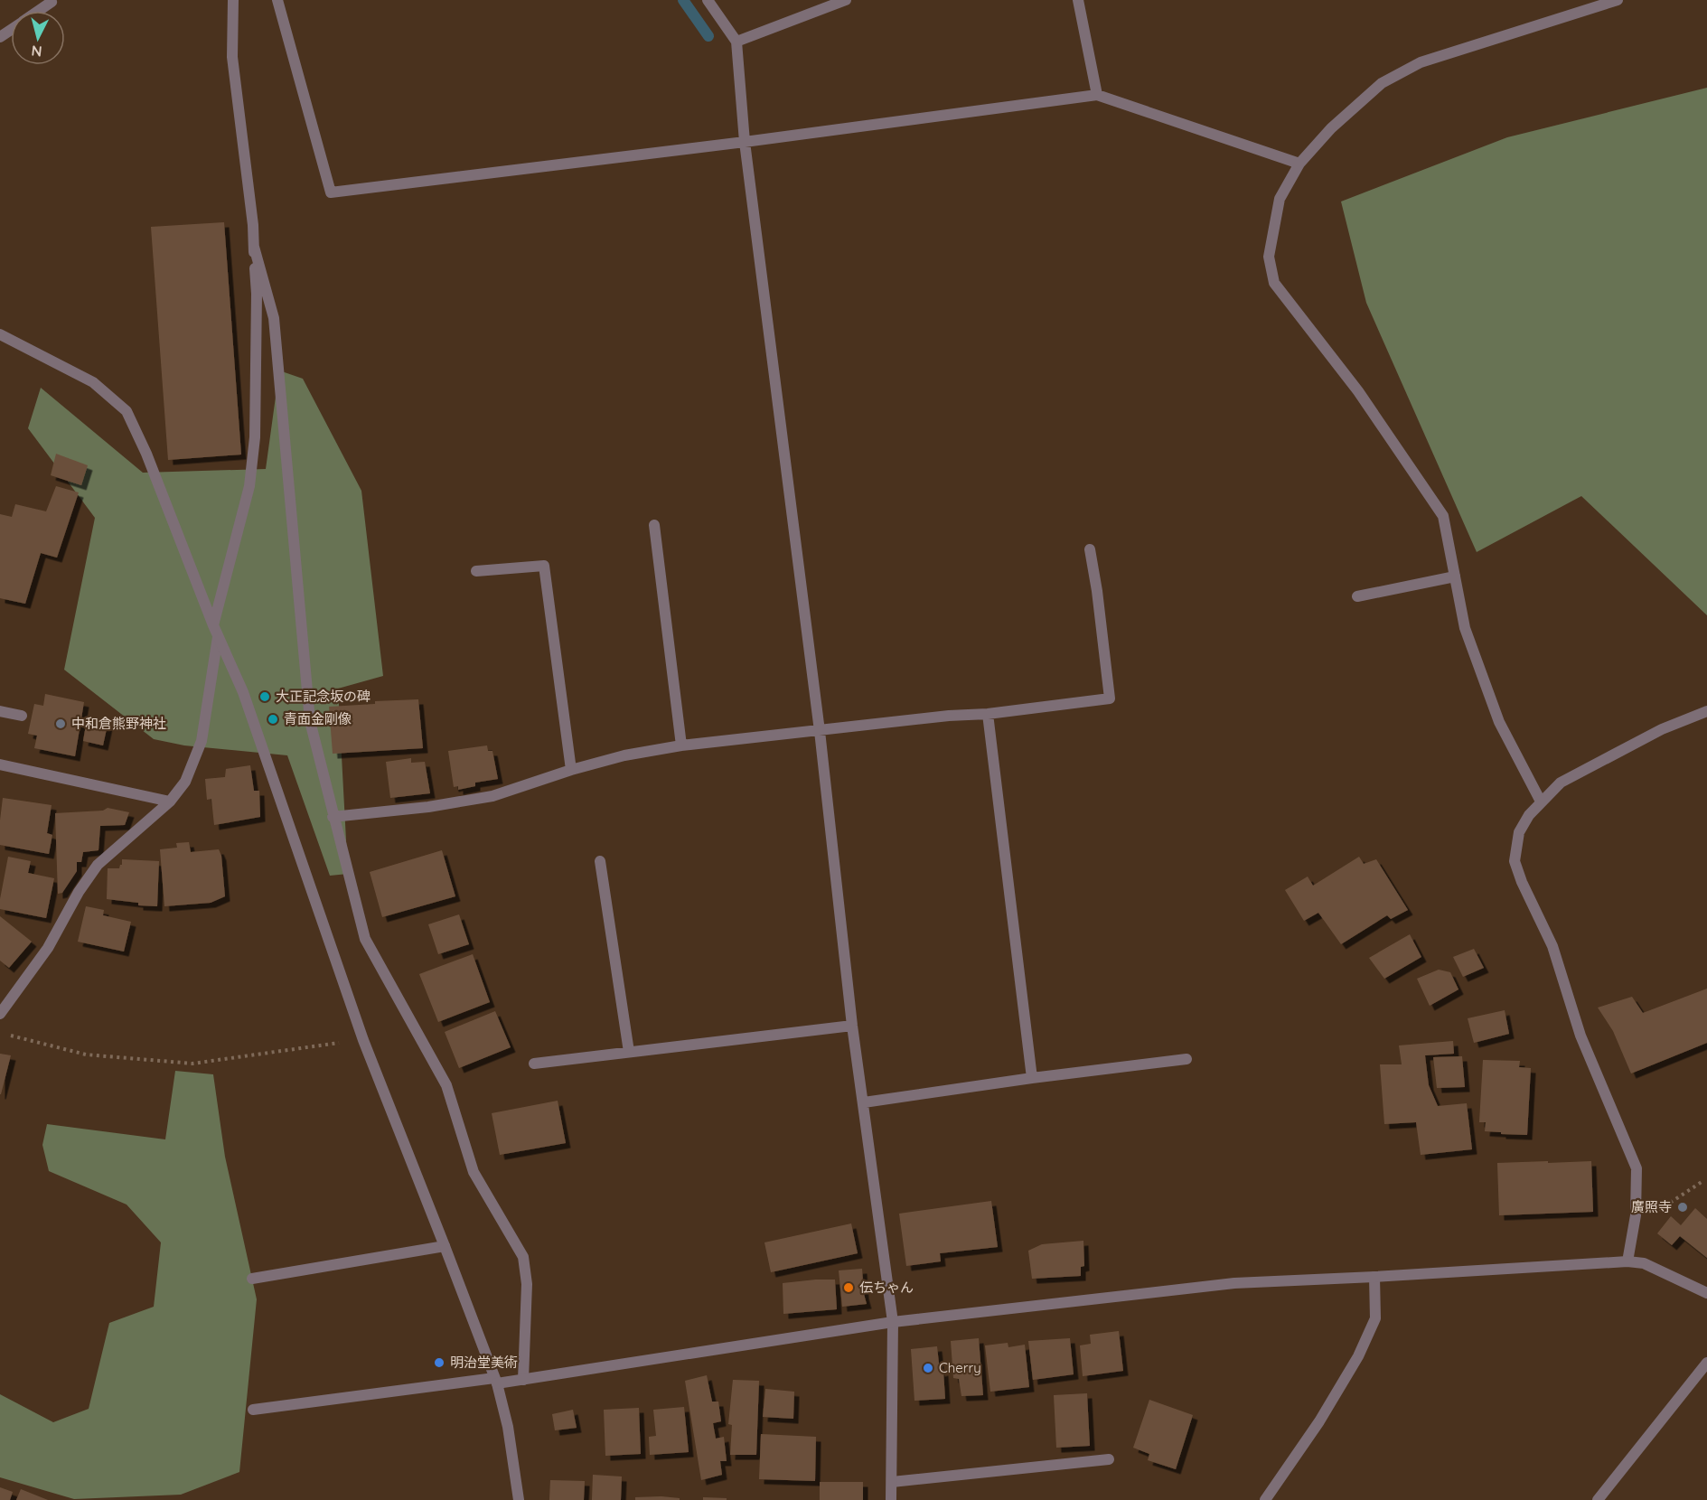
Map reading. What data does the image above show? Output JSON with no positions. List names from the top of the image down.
{
  "places": [
    "大正記念坂の碑",
    "青面金剛像",
    "中和倉熊野神社",
    "廣照寺",
    "伝ちゃん",
    "明治堂美術",
    "Cherry"
  ],
  "north": "bottom"
}
